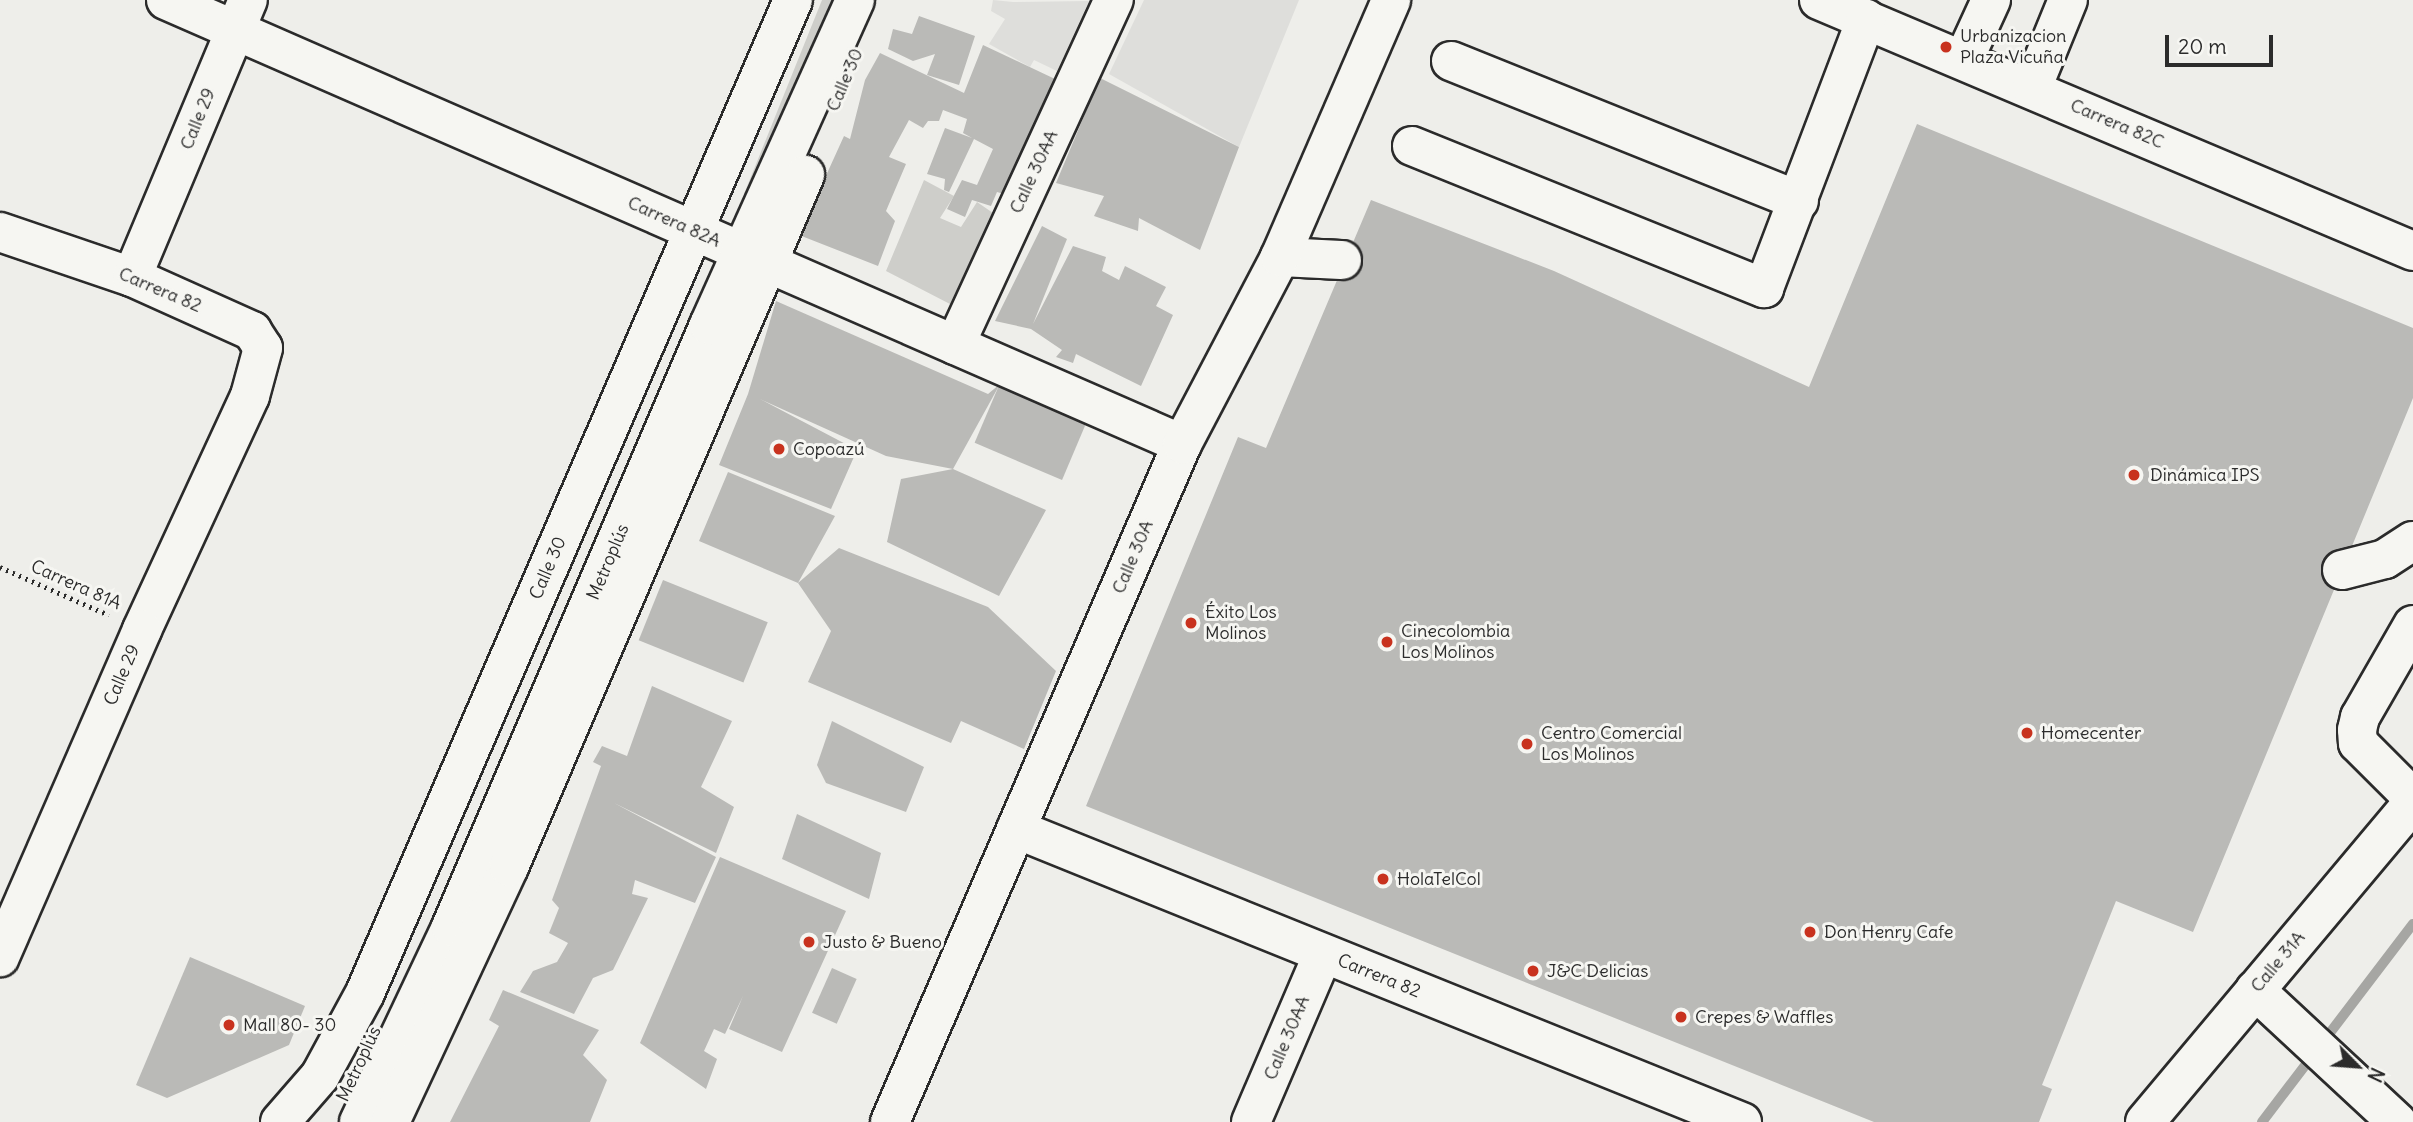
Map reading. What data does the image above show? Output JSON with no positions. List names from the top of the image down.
{
  "streets": {
    "street": [
      "Calle 30",
      "Calle 29",
      "Carrera 82C",
      "Calle 30AA",
      "Carrera 82A",
      "Carrera 82",
      "Calle 30A",
      "Metroplús",
      "Calle 31A"
    ],
    "path": ["Carrera 81A"]
  },
  "crossings": [
    ["Calle 30", "Carrera 82A"],
    ["Calle 30", "Metroplús"],
    ["Calle 29", "Carrera 82A"],
    ["Calle 29", "Carrera 82"],
    ["Calle 29", "Carrera 81A"],
    ["Calle 30AA", "Carrera 82A"],
    ["Calle 30AA", "Carrera 82"],
    ["Carrera 82A", "Calle 30A"],
    ["Carrera 82A", "Metroplús"],
    ["Carrera 82", "Calle 30A"]
  ],
  "places": [
    "Urbanizacion Plaza Vicuña",
    "Copoazú",
    "Dinámica IPS",
    "Éxito Los Molinos",
    "Cinecolombia Los Molinos",
    "Homecenter",
    "Centro Comercial Los Molinos",
    "HolaTelCol",
    "Don Henry Cafe",
    "Justo & Bueno",
    "J&C Delicias",
    "Crepes & Waffles",
    "Mall 80- 30"
  ],
  "scale_bar": "20 m",
  "north": "bottom right"
}
